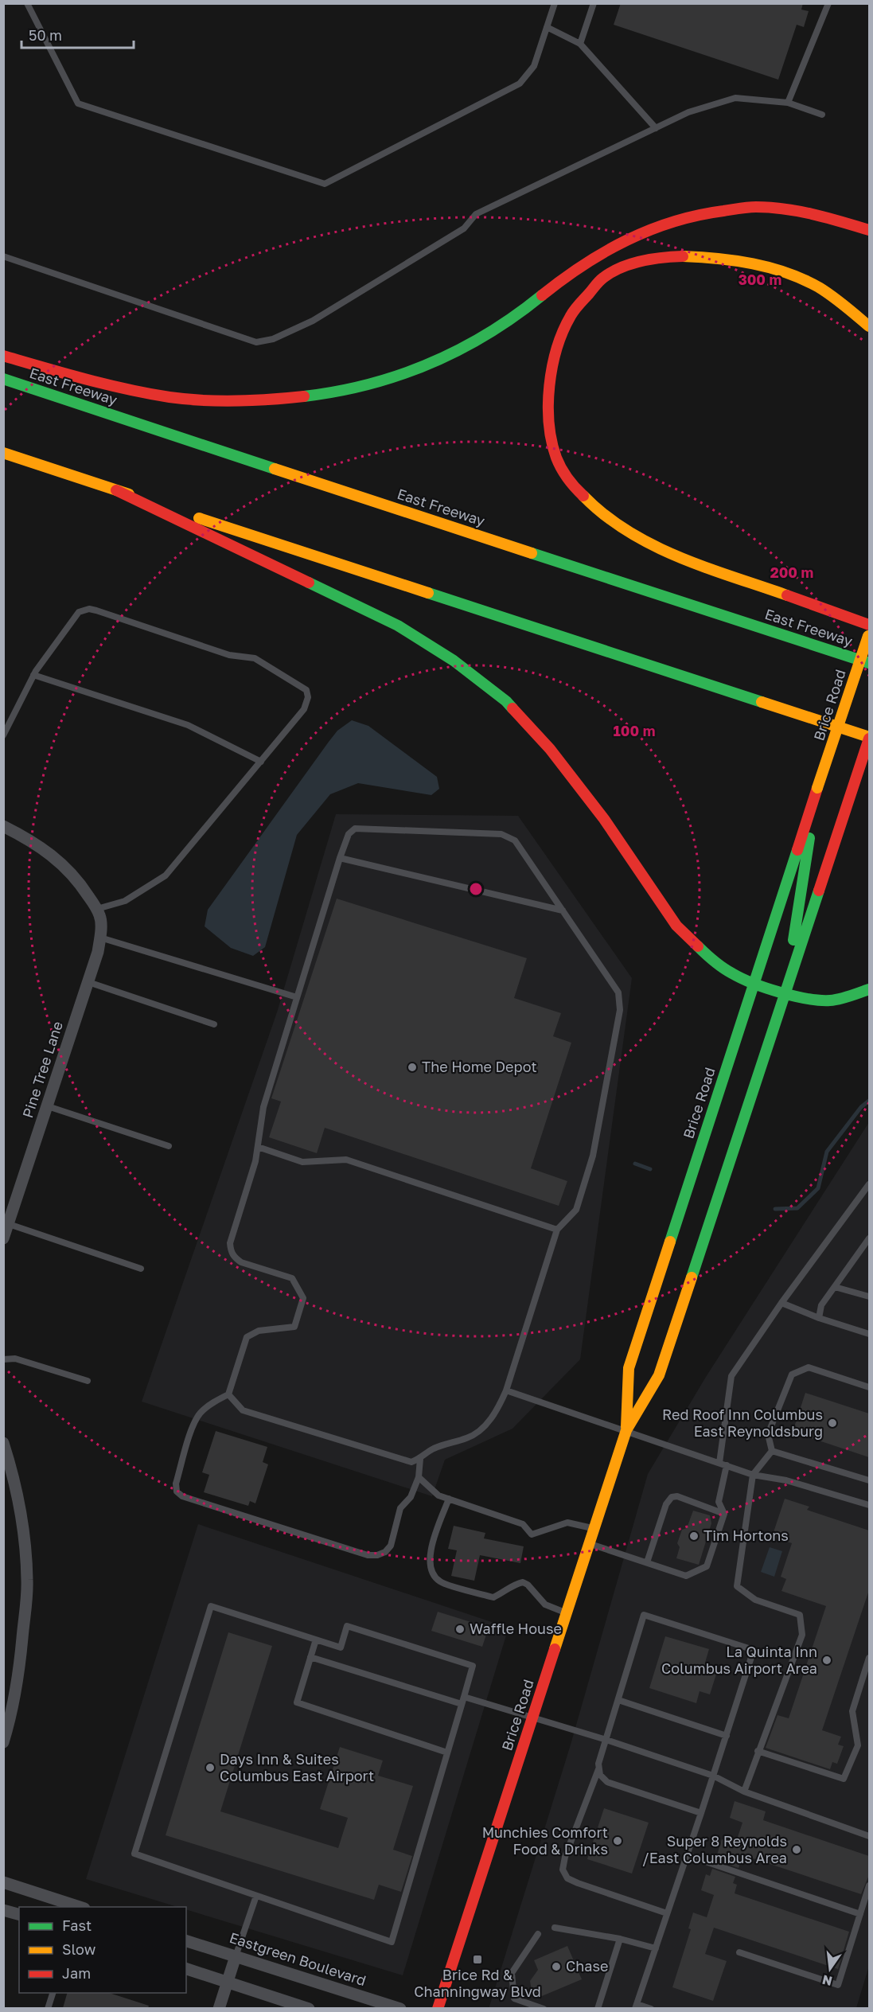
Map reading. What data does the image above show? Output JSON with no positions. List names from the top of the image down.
{
  "streets": {
    "main road": ["East Freeway", "Brice Road"],
    "street": ["Pine Tree Lane", "Eastgreen Boulevard"]
  },
  "places": {
    "other": [
      "The Home Depot",
      "Red Roof Inn Columbus East Reynoldsburg",
      "Tim Hortons",
      "Waffle House",
      "La Quinta Inn Columbus Airport Area",
      "Days Inn & Suites Columbus East Airport",
      "Munchies Comfort Food & Drinks",
      "Super 8 Reynolds /East Columbus Area",
      "Chase"
    ],
    "transit": ["Brice Rd & Channingway Blvd"]
  },
  "legend": ["Fast", "Slow", "Jam"],
  "scale_bar": "50 m",
  "north": "bottom",
  "rings": ["300 m", "200 m", "100 m"]
}
